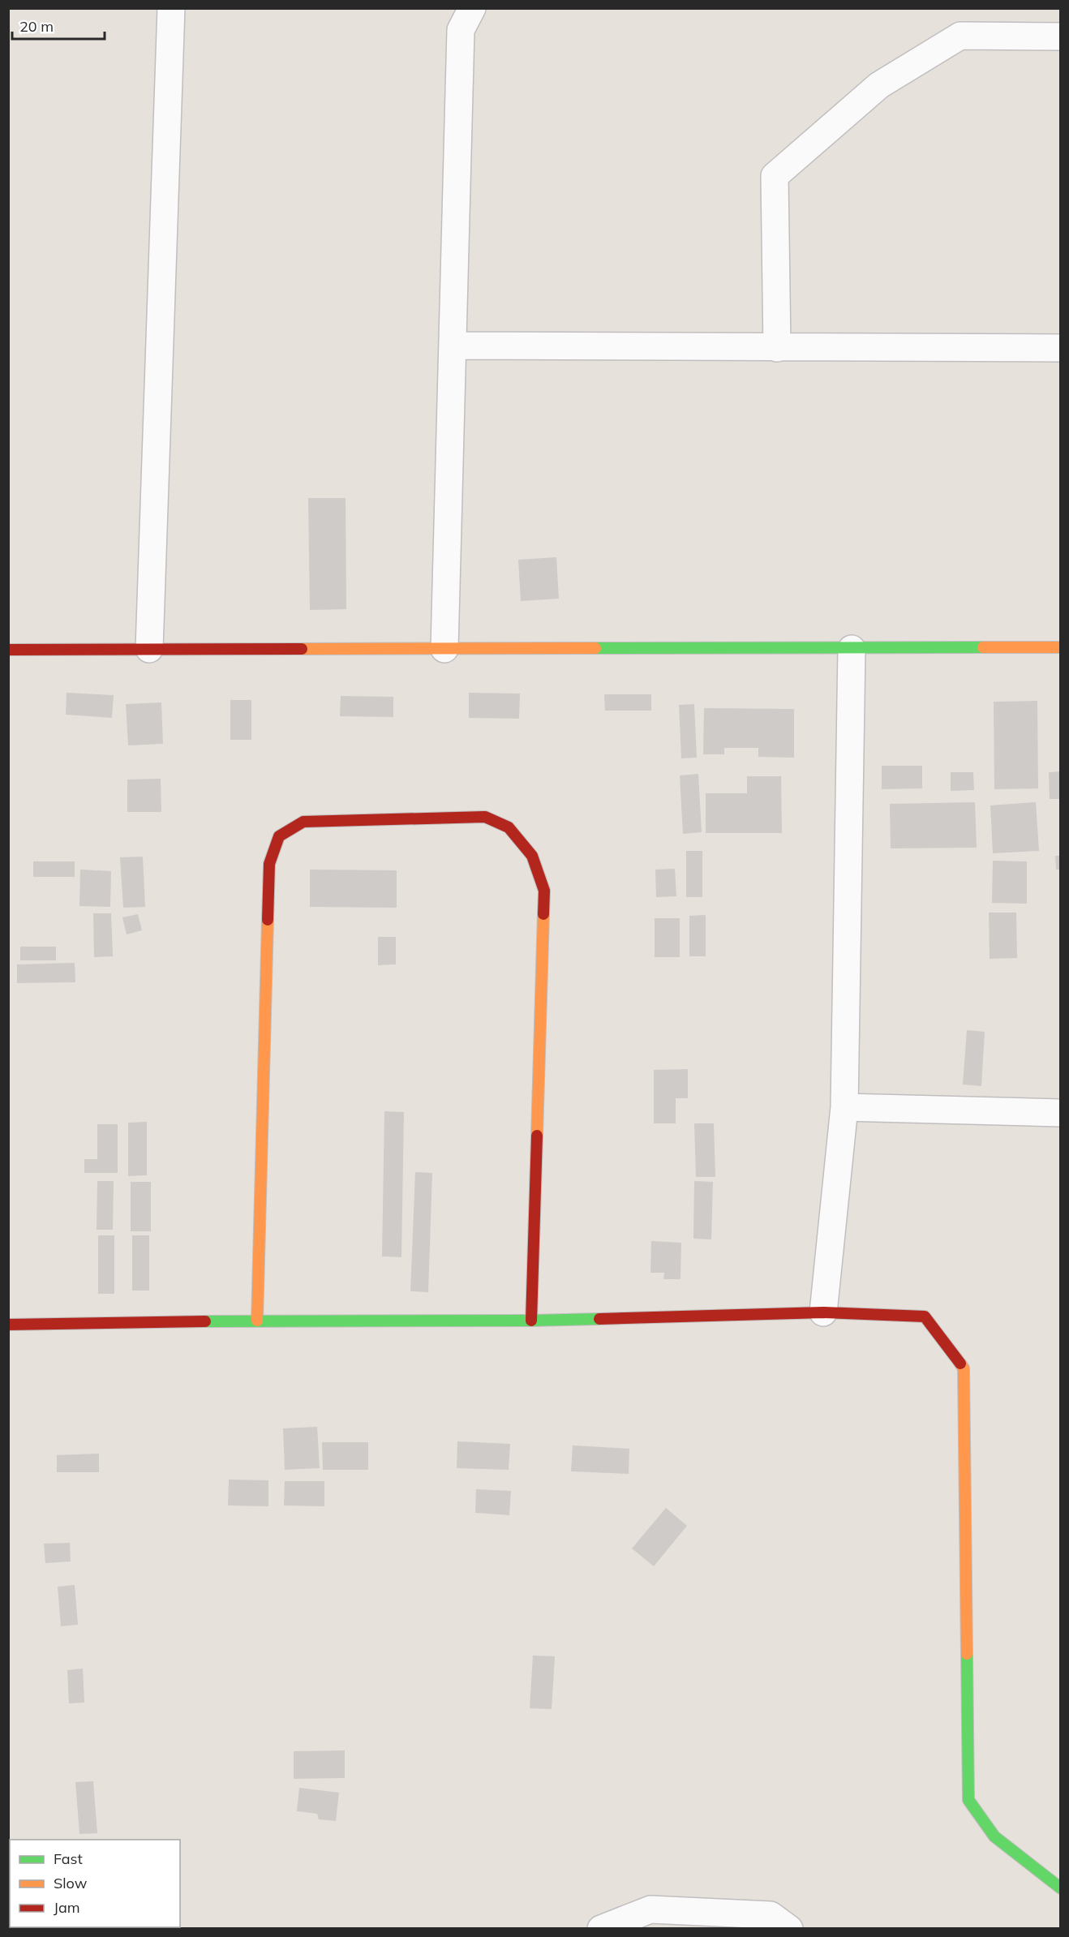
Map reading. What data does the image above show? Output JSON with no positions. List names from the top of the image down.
{
  "legend": ["Fast", "Slow", "Jam"],
  "scale_bar": "20 m"
}
